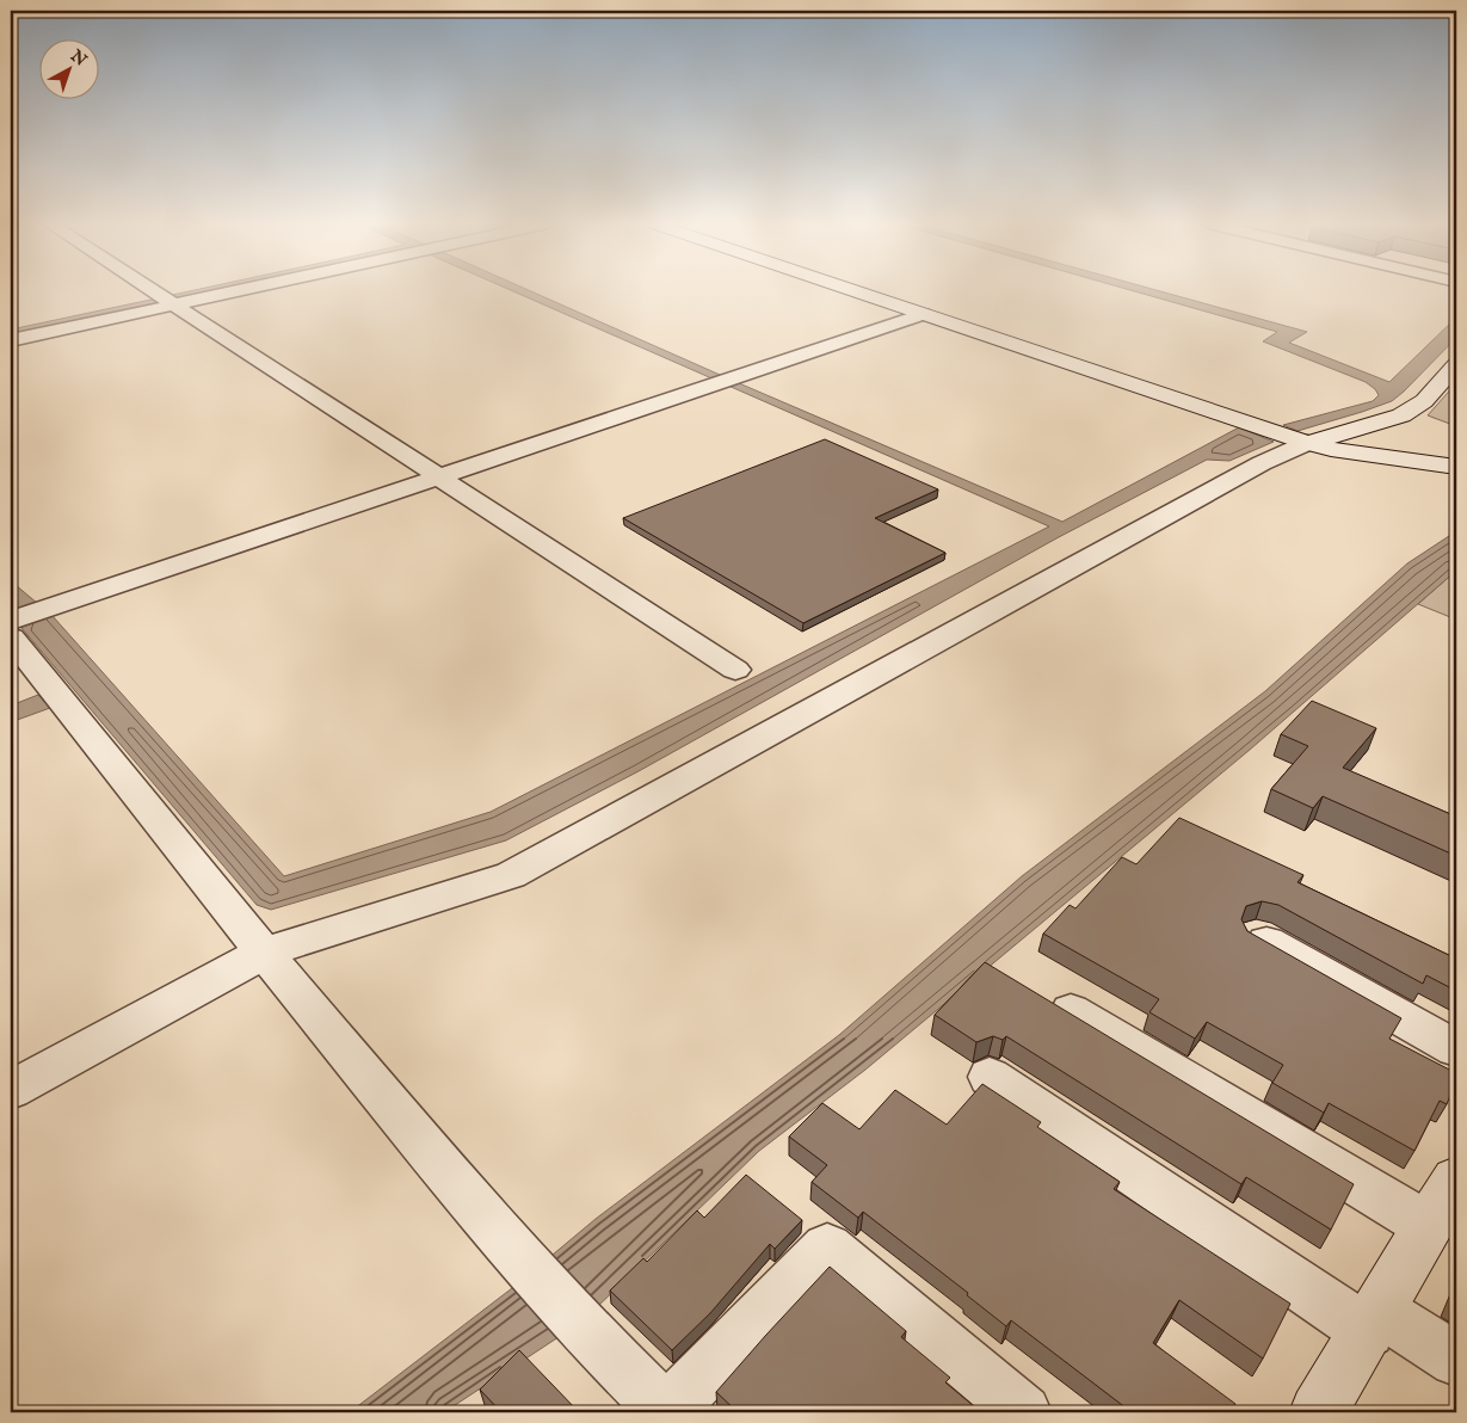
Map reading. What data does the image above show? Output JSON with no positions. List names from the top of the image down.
{
  "north": "top right"
}
